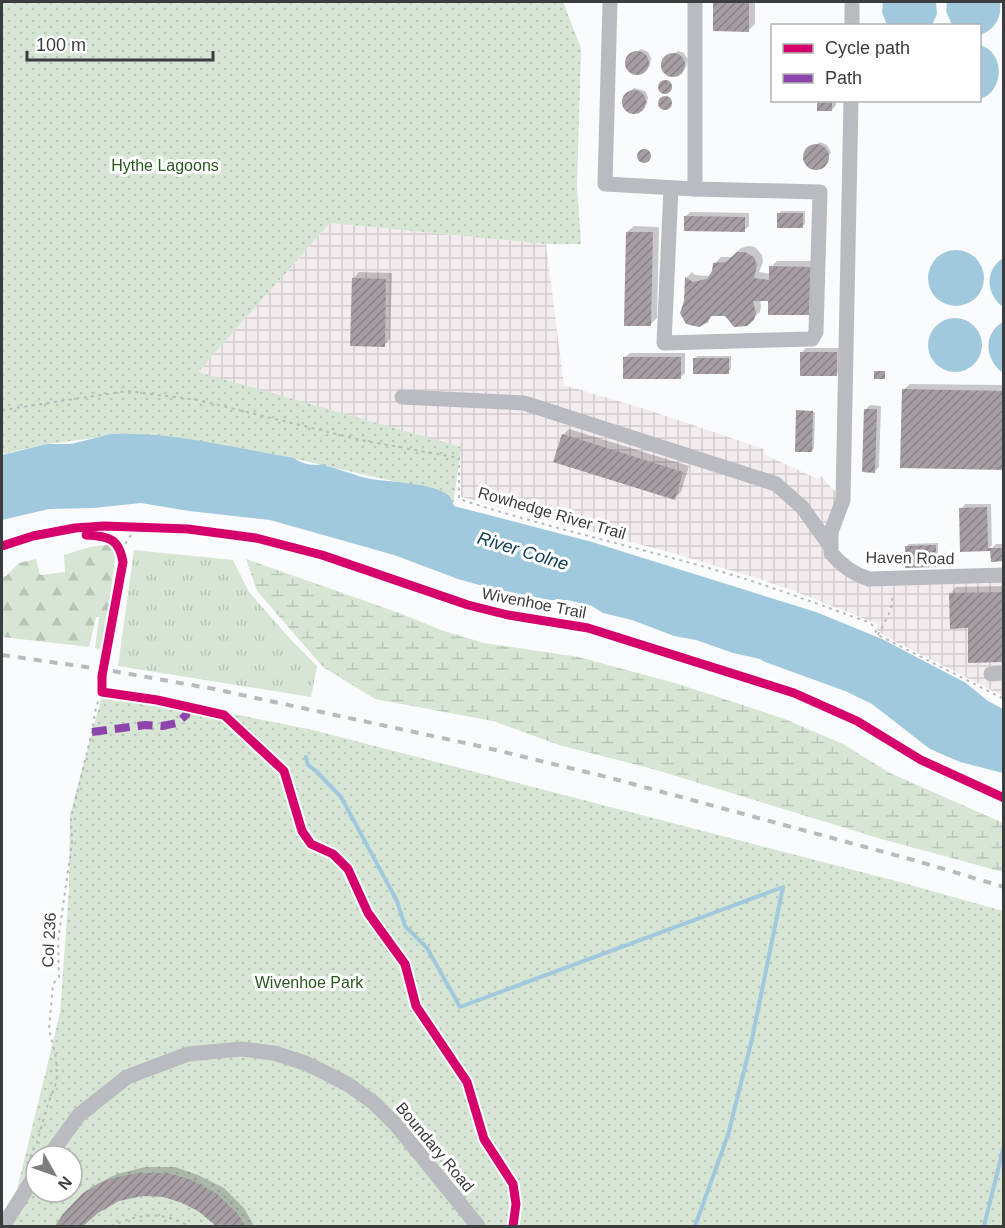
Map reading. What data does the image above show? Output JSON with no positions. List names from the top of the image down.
{
  "streets": {
    "street": ["Haven Road", "Boundary Road"],
    "path": ["Rowhedge River Trail", "Col 236"],
    "cycle path": ["Wivenhoe Trail"]
  },
  "water": ["River Colne"],
  "parks": ["Hythe Lagoons", "Wivenhoe Park"],
  "legend": ["Cycle path", "Path"],
  "scale_bar": "100 m",
  "north": "bottom right"
}
